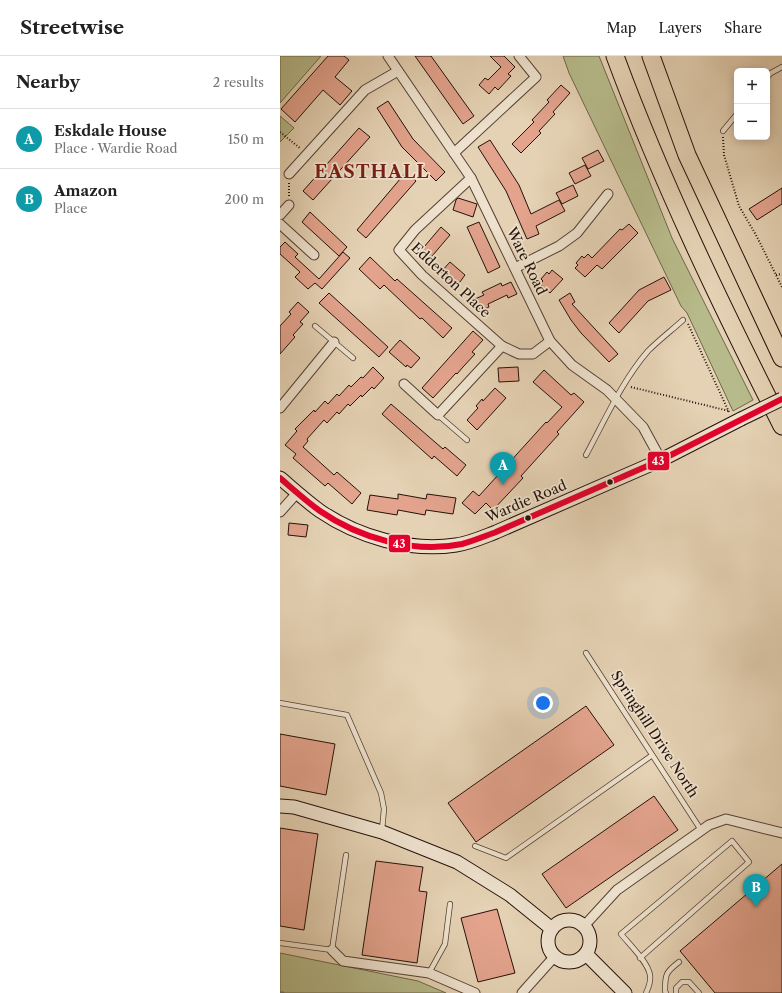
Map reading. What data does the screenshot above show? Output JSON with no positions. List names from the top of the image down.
{
  "streets": {
    "street": ["Ware Road", "Edderton Place", "Wardie Road"],
    "lane": ["Springhill Drive North"]
  },
  "crossings": [
    ["Ware Road", "Edderton Place"],
    ["Ware Road", "Wardie Road"]
  ],
  "districts": ["EASTHALL"],
  "lines": ["transit line 43"],
  "page": {
    "header": "Streetwise",
    "nav": ["Map", "Layers", "Share"],
    "heading": ["Nearby", "2 results"],
    "map_buttons": ["+", "−"],
    "list": [
      {
        "mark": "A",
        "name": "Eskdale House",
        "note": "Place · Wardie Road",
        "value": "150 m"
      },
      {
        "mark": "B",
        "name": "Amazon",
        "note": "Place",
        "value": "200 m"
      }
    ],
    "pins": ["A", "B"]
  }
}
